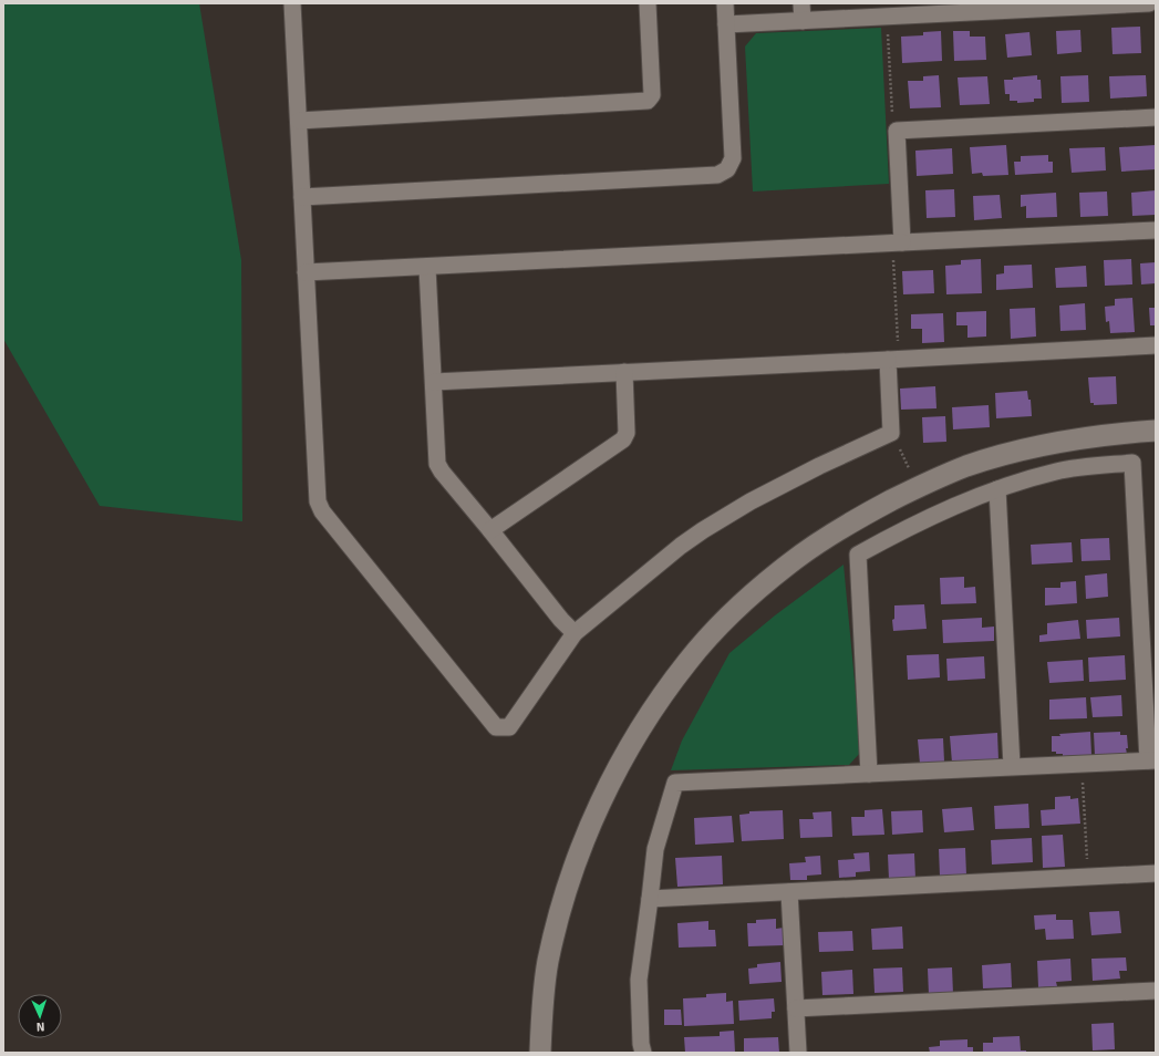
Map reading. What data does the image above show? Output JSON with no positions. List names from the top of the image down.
{
  "north": "bottom"
}
